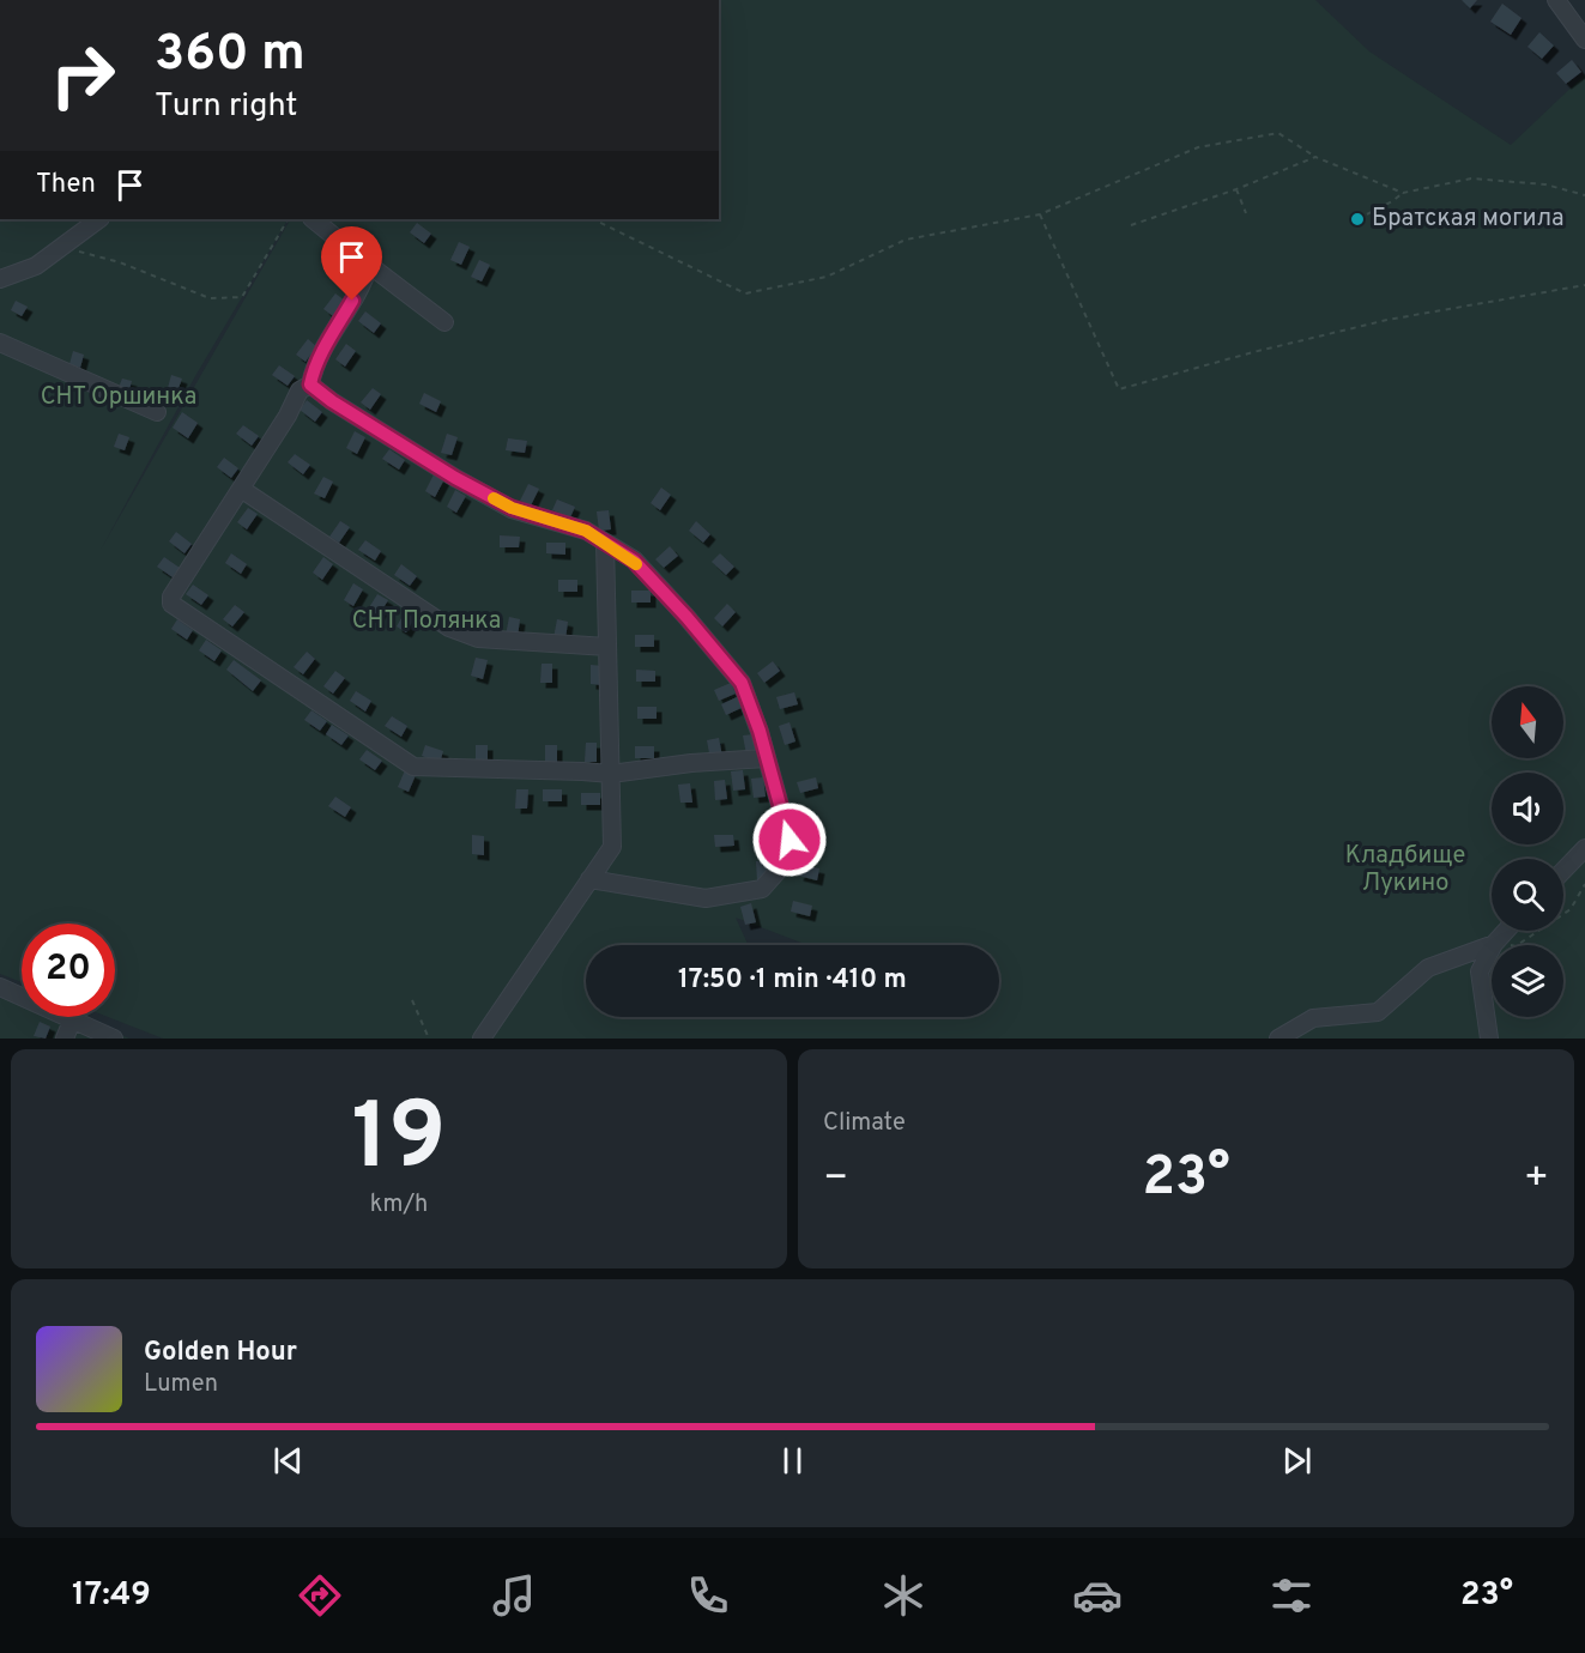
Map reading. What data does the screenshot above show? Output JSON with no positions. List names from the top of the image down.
{
  "parks": ["СНТ Оршинка", "СНТ Полянка", "Кладбище Лукино"],
  "places": ["Братская могила"],
  "north": "top",
  "page": {
    "turn": ["360 m", "Turn right"],
    "then": "Then",
    "limit": "20",
    "trip": "17:50 · 1 min · 410 m",
    "tile": [
      ["19", "km/h"],
      "Climate"
    ],
    "heat": ["−", "23°", "+"],
    "song": ["Golden Hour", "Lumen"],
    "tabs": ["17:49", "23°"]
  }
}
